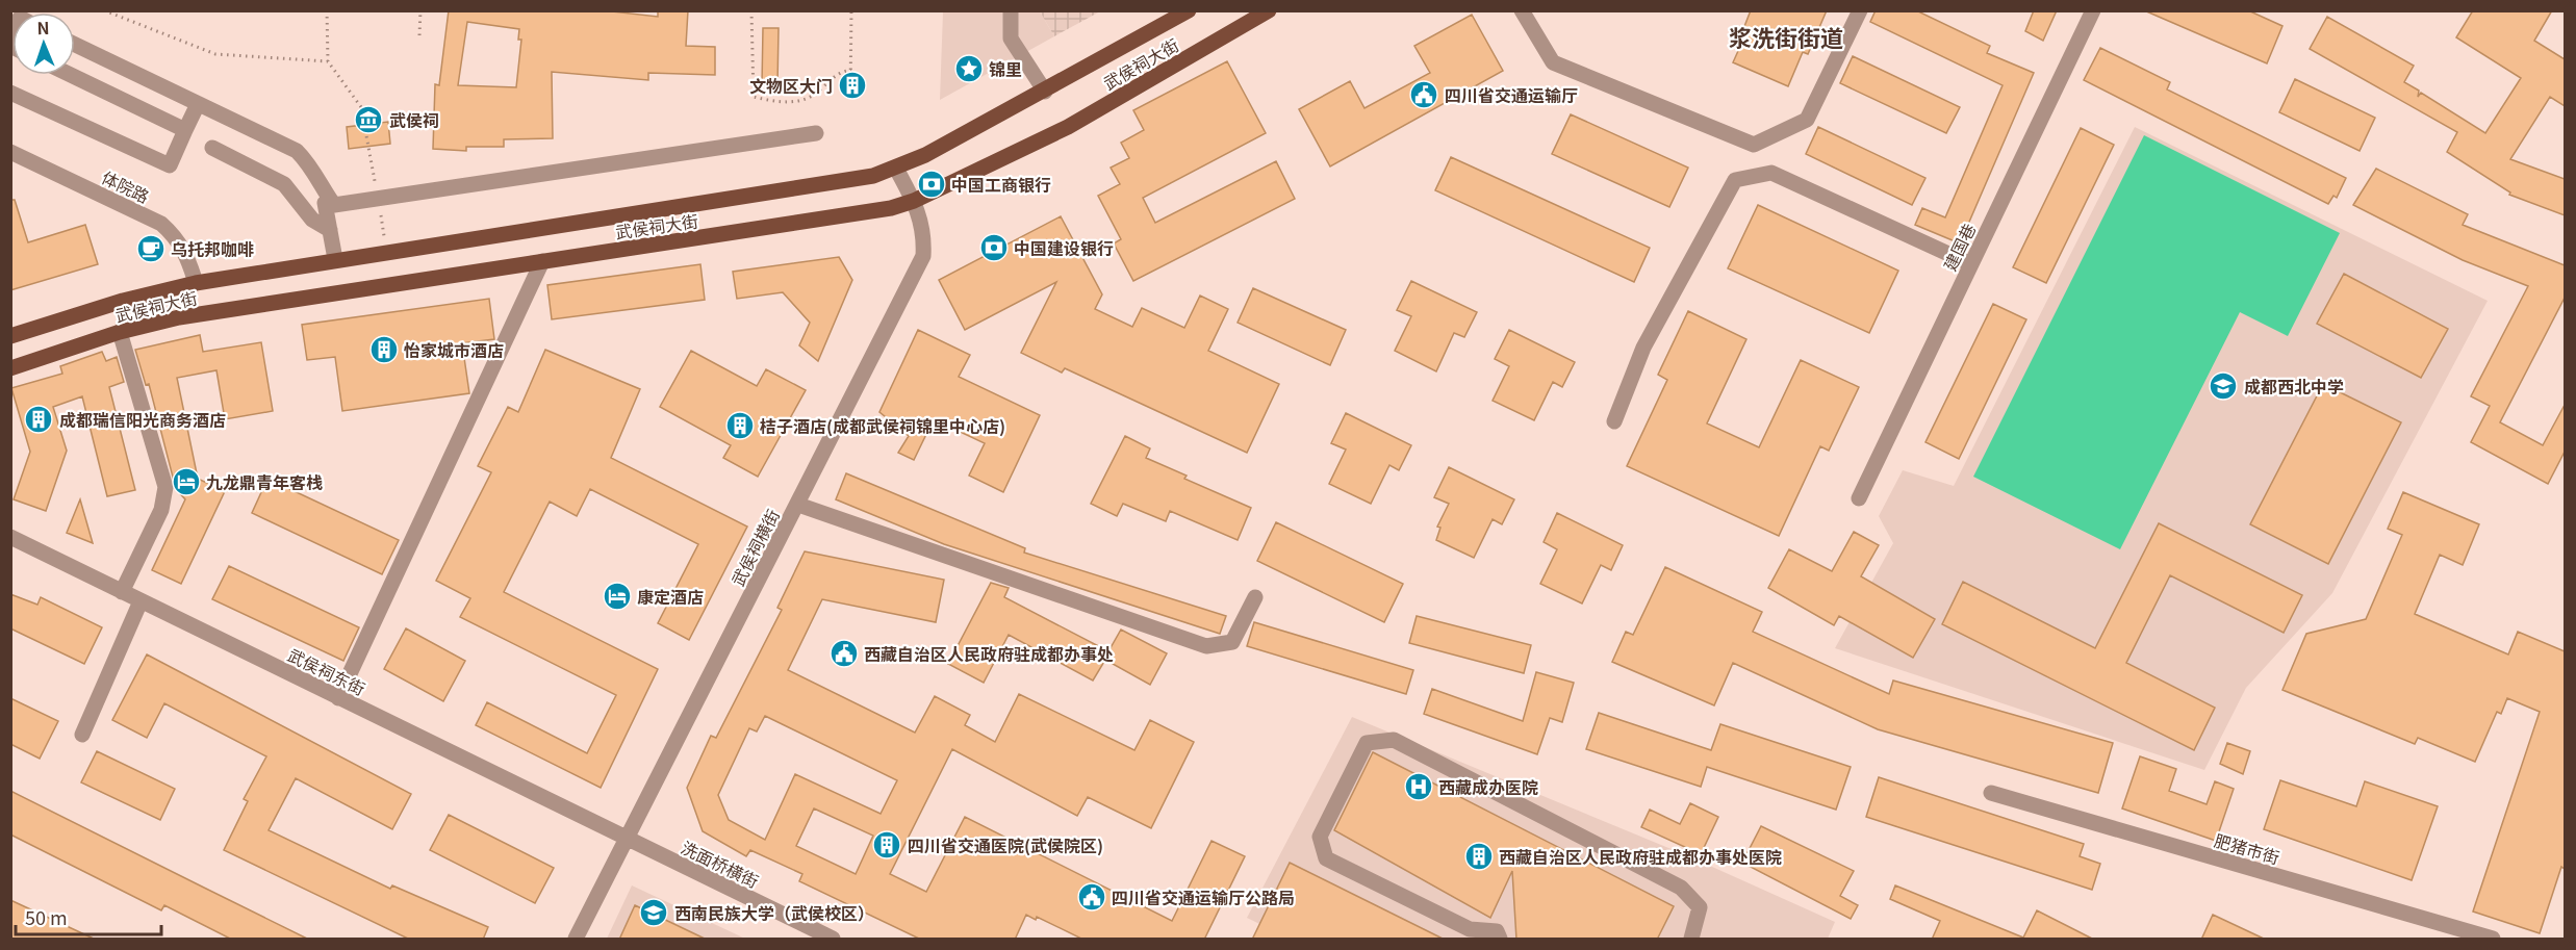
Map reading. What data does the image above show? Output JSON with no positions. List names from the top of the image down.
{
  "streets": {
    "main road": ["武侯祠大街"],
    "street": [
      "体院路",
      "建国巷",
      "武侯祠横街",
      "武侯祠东街",
      "肥猪市街",
      "洗面桥横街"
    ]
  },
  "crossings": [
    ["武侯祠大街", "体院路"],
    ["武侯祠大街", "武侯祠横街"],
    ["武侯祠横街", "武侯祠东街"],
    ["武侯祠横街", "洗面桥横街"],
    ["武侯祠东街", "洗面桥横街"]
  ],
  "districts": ["浆洗街街道"],
  "places": {
    "place": ["锦里"],
    "building": [
      "文物区大门",
      "怡家城市酒店",
      "成都瑞信阳光商务酒店",
      "桔子酒店(成都武侯祠锦里中心店)",
      "四川省交通医院(武侯院区)",
      "西藏自治区人民政府驻成都办事处医院"
    ],
    "public building": ["四川省交通运输厅", "西藏自治区人民政府驻成都办事处", "四川省交通运输厅公路局"],
    "museum": ["武侯祠"],
    "bank": ["中国工商银行", "中国建设银行"],
    "cafe": ["乌托邦咖啡"],
    "school or university": ["成都西北中学", "西南民族大学（武侯校区）"],
    "hotel": ["九龙鼎青年客栈", "康定酒店"],
    "hospital": ["西藏成办医院"]
  },
  "scale_bar": "50 m",
  "north": "top"
}
